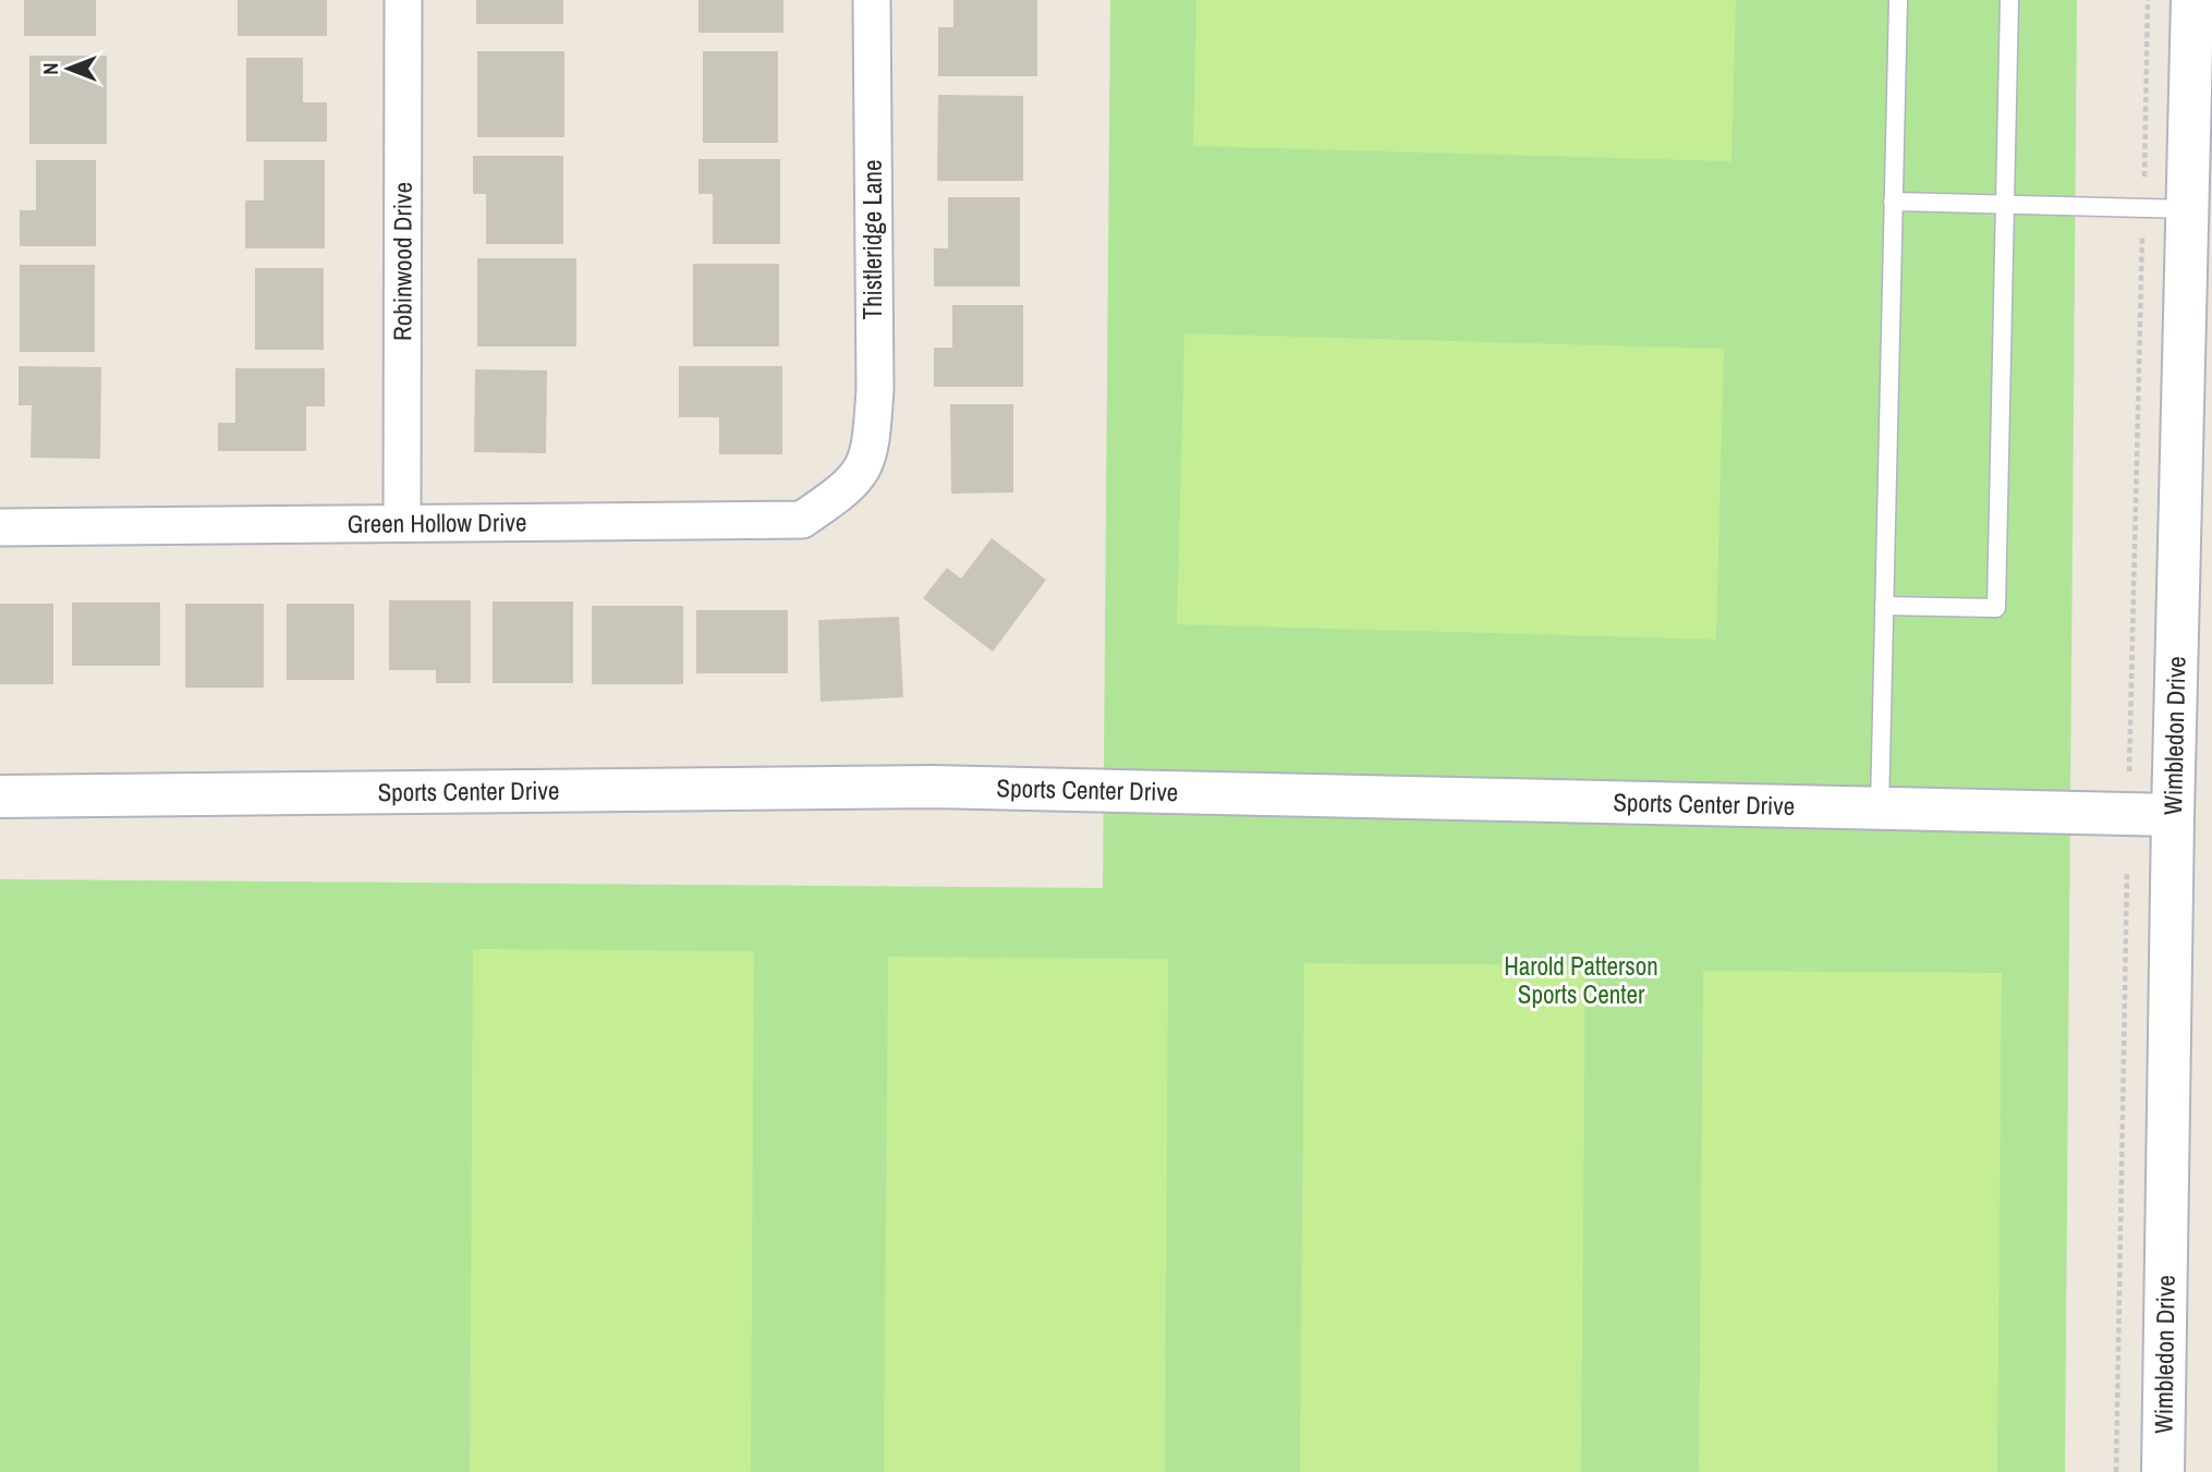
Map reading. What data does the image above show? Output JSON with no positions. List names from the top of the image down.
{
  "streets": {
    "street": [
      "Thistleridge Lane",
      "Robinwood Drive",
      "Green Hollow Drive",
      "Wimbledon Drive",
      "Sports Center Drive"
    ]
  },
  "crossings": [
    ["Thistleridge Lane", "Green Hollow Drive"],
    ["Robinwood Drive", "Green Hollow Drive"],
    ["Wimbledon Drive", "Sports Center Drive"]
  ],
  "parks": ["Harold Patterson Sports Center"],
  "north": "left"
}
